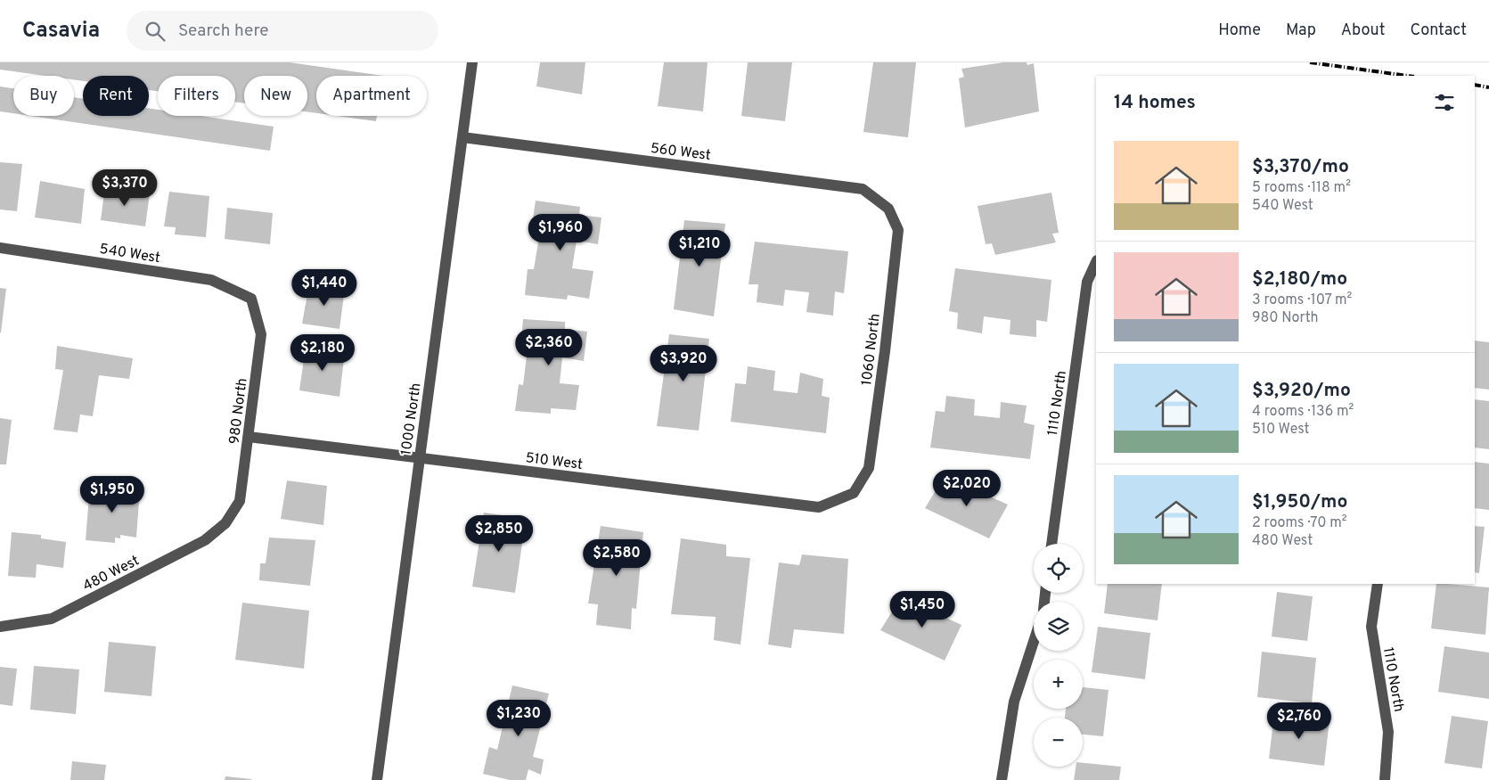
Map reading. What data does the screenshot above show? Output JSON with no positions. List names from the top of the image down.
{
  "streets": {
    "street": [
      "560 West",
      "540 West",
      "1060 North",
      "1110 North",
      "980 North",
      "1000 North",
      "510 West",
      "480 West"
    ]
  },
  "crossings": [
    ["560 West", "1060 North"],
    ["560 West", "1000 North"],
    ["540 West", "980 North"],
    ["1060 North", "510 West"],
    ["980 North", "510 West"],
    ["980 North", "480 West"],
    ["1000 North", "510 West"]
  ],
  "page": {
    "header": "Casavia",
    "search": "Search here",
    "nav": [
      "Home",
      "Map",
      "About",
      "Contact"
    ],
    "chip": [
      "Buy",
      "Rent",
      "Filters",
      "New",
      "Apartment"
    ],
    "heading": "14 homes",
    "list": [
      {
        "name": "$3,370/mo",
        "note": "5 rooms · 118 m² · 540 West"
      },
      {
        "name": "$2,180/mo",
        "note": "3 rooms · 107 m² · 980 North"
      },
      {
        "name": "$3,920/mo",
        "note": "4 rooms · 136 m² · 510 West"
      },
      {
        "name": "$1,950/mo",
        "note": "2 rooms · 70 m² · 480 West"
      }
    ],
    "price": [
      "$3,370",
      "$1,960",
      "$1,210",
      "$1,440",
      "$2,360",
      "$2,180",
      "$3,920",
      "$2,020",
      "$1,950",
      "$2,850",
      "$2,580",
      "$1,450",
      "$1,230",
      "$2,760"
    ],
    "map_buttons": ["+", "−"]
  }
}
